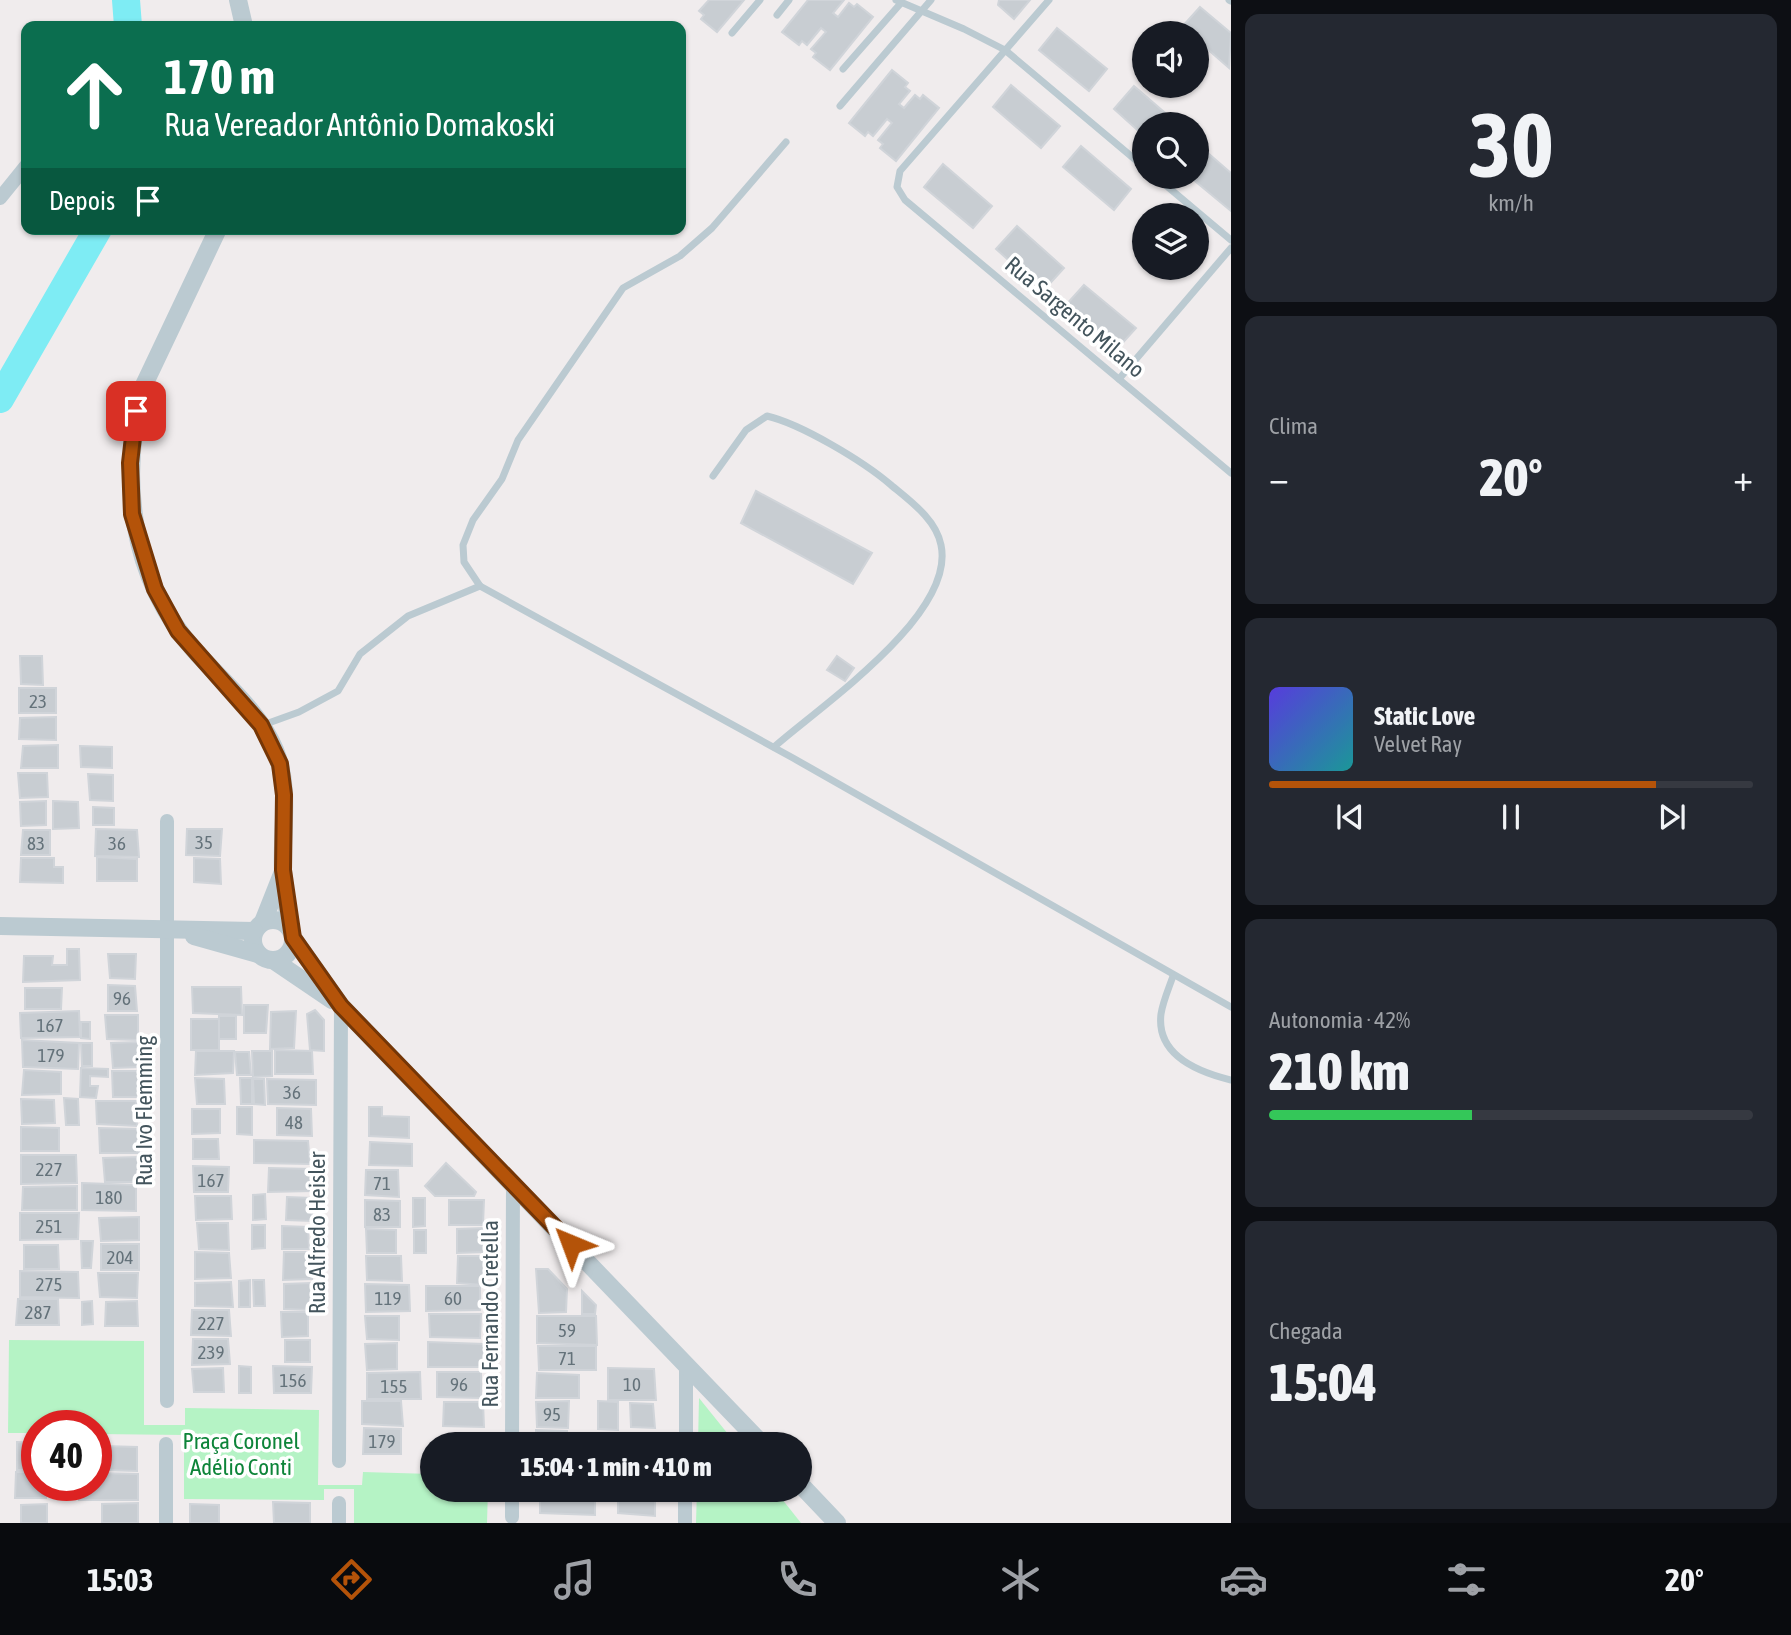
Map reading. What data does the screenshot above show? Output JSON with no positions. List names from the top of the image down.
{
  "streets": {
    "street": ["Rua Ivo Flemming", "Rua Alfredo Heisler", "Rua Fernando Cretella"],
    "lane": ["Rua Sargento Milano"]
  },
  "parks": ["Praça Coronel Adélio Conti"],
  "house_numbers": [
    "23",
    "35",
    "83",
    "36",
    "96",
    "167",
    "179",
    "36",
    "48",
    "227",
    "167",
    "71",
    "180",
    "83",
    "251",
    "204",
    "275",
    "119",
    "60",
    "287",
    "227",
    "59",
    "239",
    "71",
    "156",
    "96",
    "10",
    "155",
    "95",
    "179"
  ],
  "page": {
    "tile": [
      ["30", "km/h"],
      "Clima",
      ["Autonomia · 42%", "210 km"],
      ["Chegada", "15:04"]
    ],
    "turn": ["170 m", "Rua Vereador Antônio Domakoski"],
    "then": "Depois",
    "heat": ["−", "20°", "+"],
    "song": ["Static Love", "Velvet Ray"],
    "limit": "40",
    "trip": "15:04 · 1 min · 410 m",
    "tabs": ["15:03", "20°"]
  }
}
